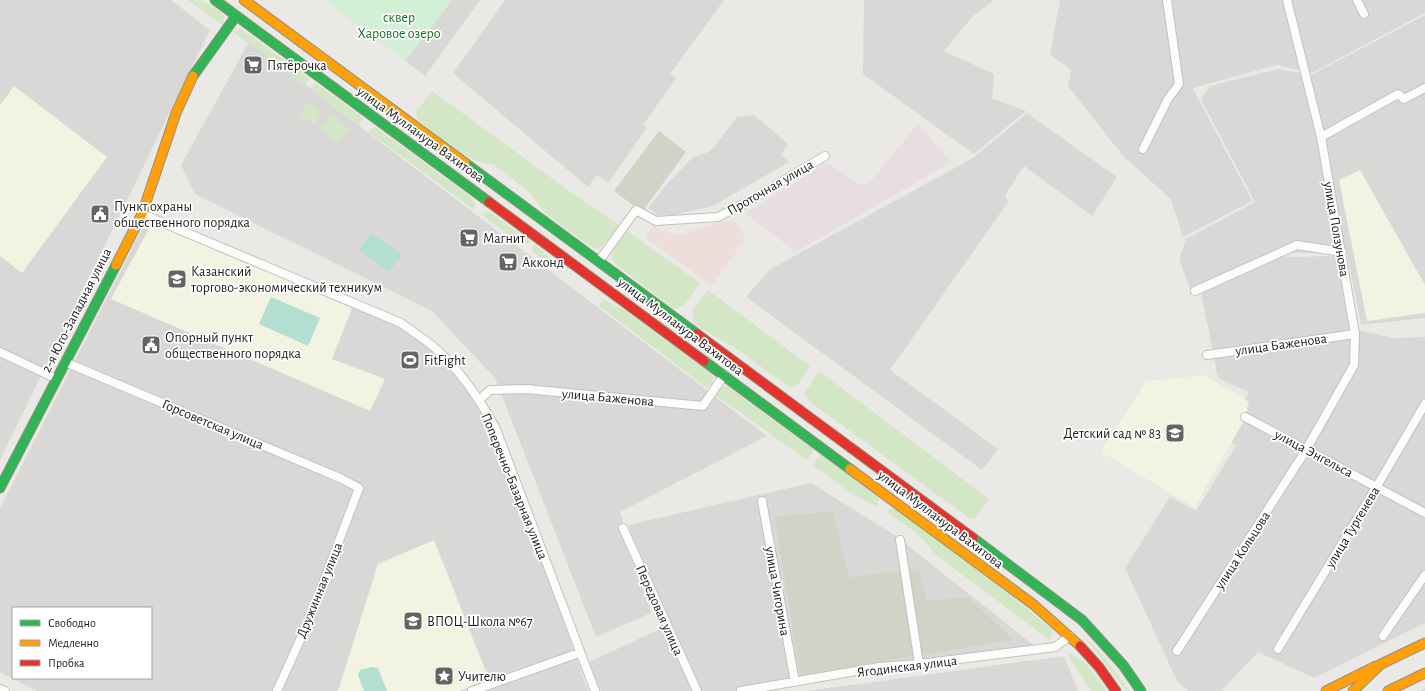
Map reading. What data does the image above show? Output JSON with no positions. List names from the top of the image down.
{
  "streets": {
    "main road": ["улица Мулланура Вахитова", "2-я Юго-Западная улица"],
    "street": [
      "Проточная улица",
      "улица Ползунова",
      "улица Баженова",
      "Горсоветская улица",
      "улица Энгельса",
      "Поперечно-Базарная улица",
      "улица Тургенева",
      "улица Кольцова",
      "Дружинная улица",
      "улица Чигорина",
      "Передовая улица",
      "Ягодинская улица"
    ]
  },
  "crossings": [
    ["улица Мулланура Вахитова", "Проточная улица"],
    ["улица Мулланура Вахитова", "2-я Юго-Западная улица"],
    ["улица Мулланура Вахитова", "улица Баженова"],
    ["улица Мулланура Вахитова", "Ягодинская улица"],
    ["улица Ползунова", "улица Баженова"],
    ["улица Ползунова", "улица Энгельса"],
    ["улица Ползунова", "улица Кольцова"],
    ["2-я Юго-Западная улица", "Горсоветская улица"],
    ["2-я Юго-Западная улица", "Поперечно-Базарная улица"],
    ["улица Баженова", "Поперечно-Базарная улица"],
    ["Горсоветская улица", "Дружинная улица"],
    ["улица Энгельса", "улица Тургенева"],
    ["улица Энгельса", "улица Кольцова"],
    ["улица Чигорина", "Ягодинская улица"]
  ],
  "parks": ["сквер Харовое озеро"],
  "places": {
    "supermarket": ["Пятёрочка", "Магнит", "Акконд"],
    "public building": ["Пункт охраны общественного порядка", "Опорный пункт общественного порядка"],
    "school or university": ["Казанский торгово-экономический техникум", "Детский сад № 83", "ВПОЦ-Школа №67"],
    "sports": ["FitFight"],
    "place": ["Учителю"]
  },
  "legend": ["Свободно", "Медленно", "Пробка"]
}
